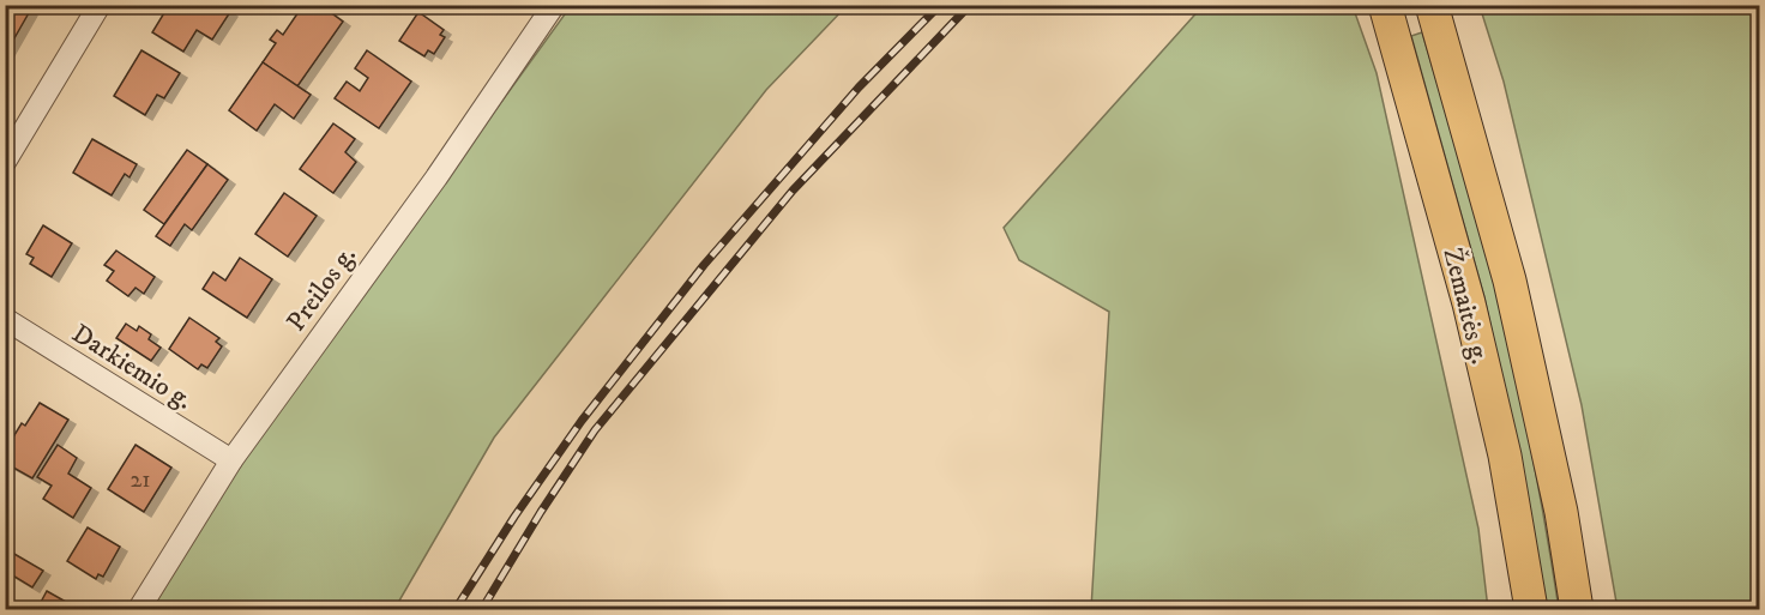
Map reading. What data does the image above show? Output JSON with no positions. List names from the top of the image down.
{
  "streets": {
    "main road": ["Žemaitės g."],
    "street": ["Preilos g.", "Darkiemio g."]
  },
  "crossings": [
    ["Preilos g.", "Darkiemio g."]
  ],
  "house_numbers": ["21"]
}
